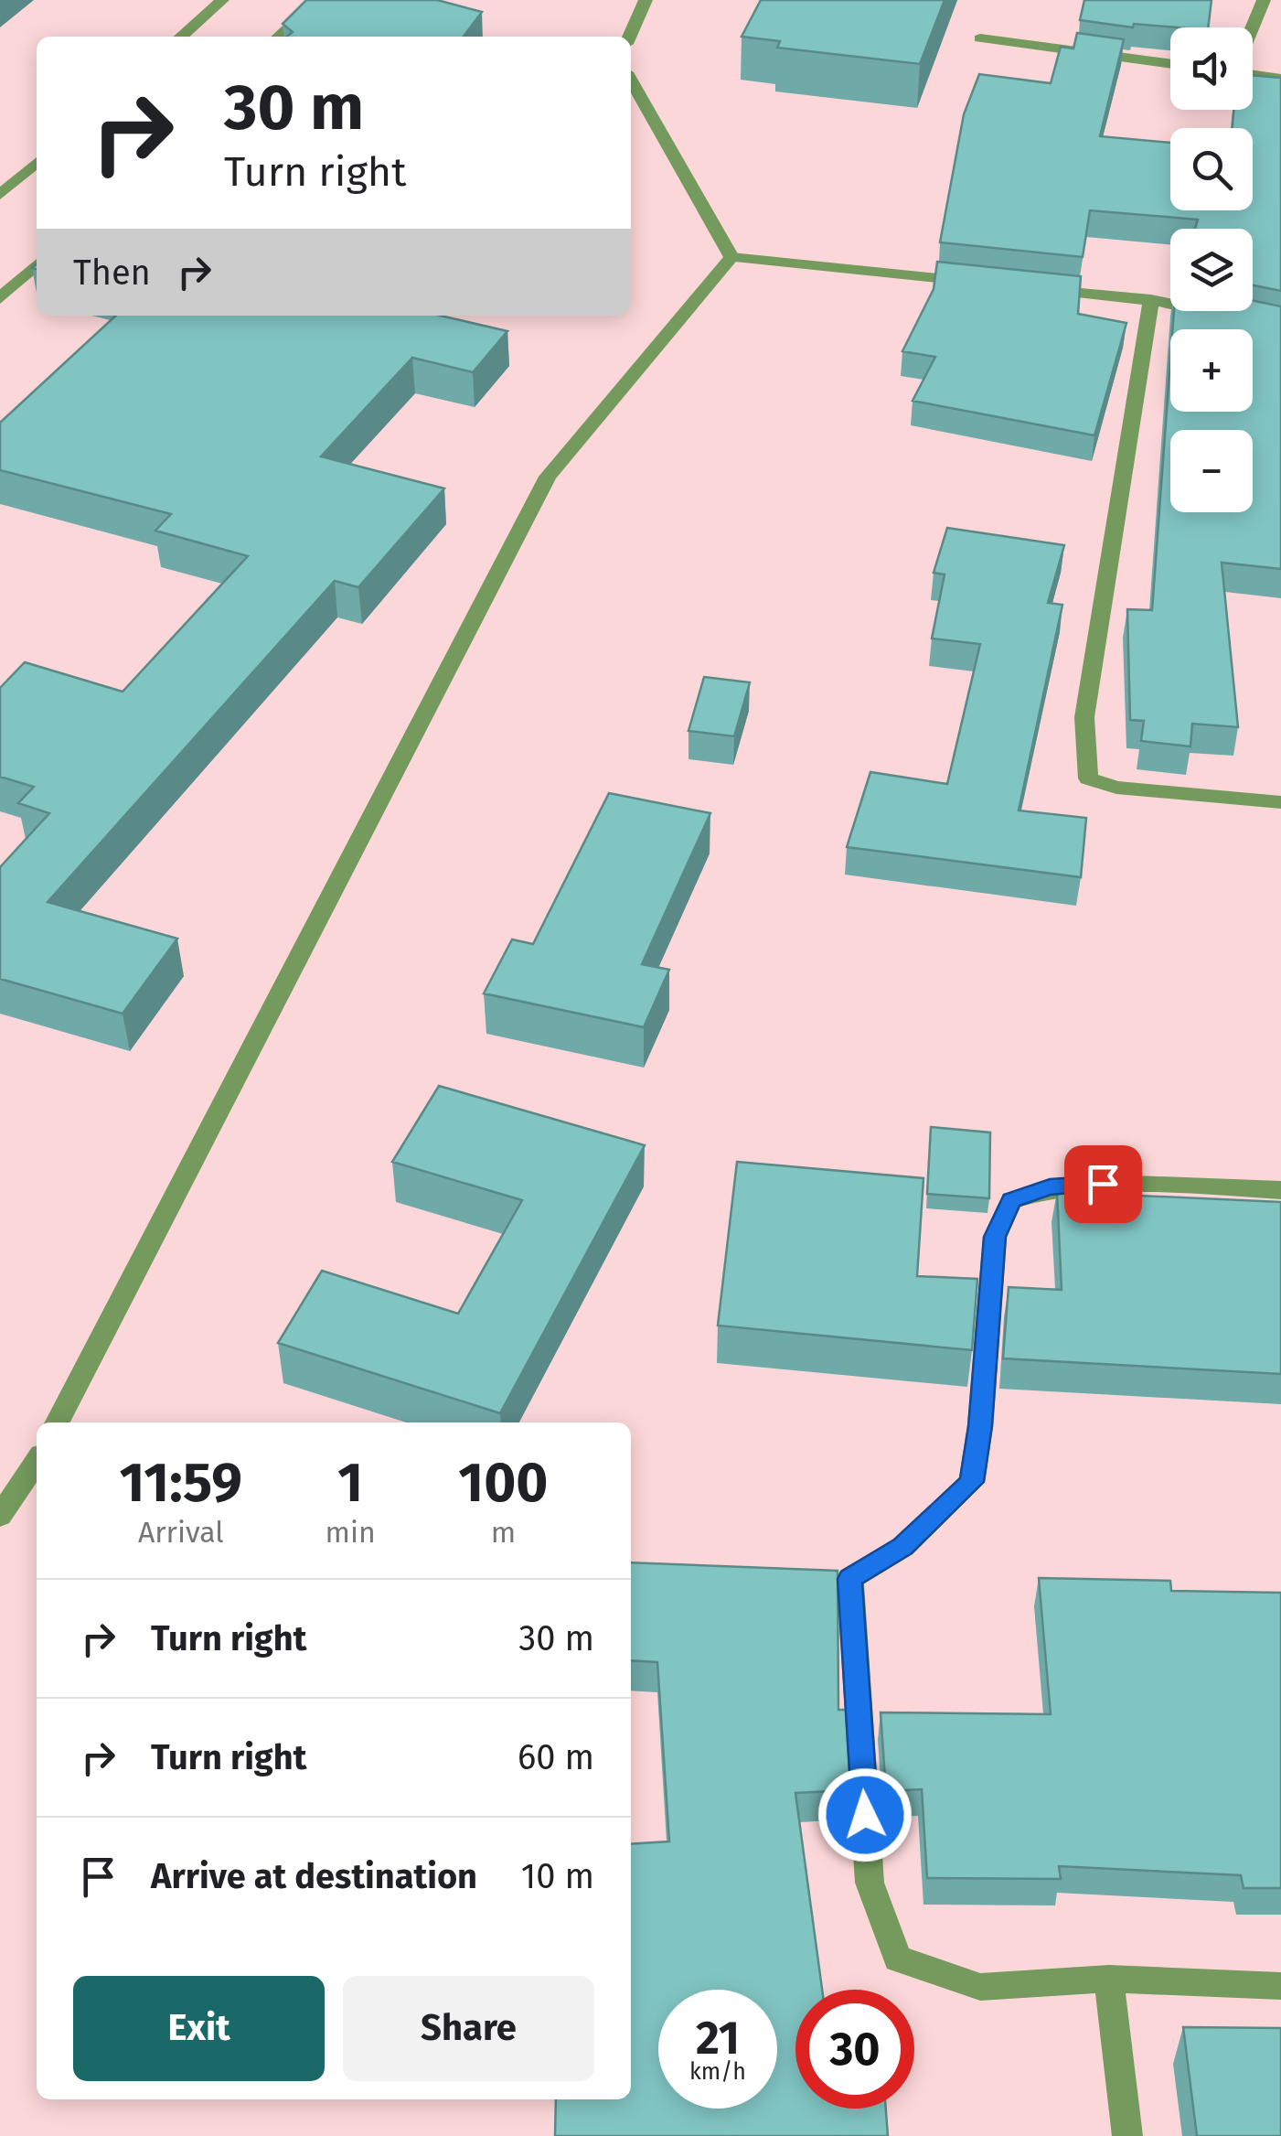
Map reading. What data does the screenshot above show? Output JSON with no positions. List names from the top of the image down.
{
  "page": {
    "map_buttons": ["+", "−"],
    "turn": ["30 m", "Turn right"],
    "then": "Then",
    "eta": [
      "11:59",
      "Arrival",
      "1",
      "min",
      "100",
      "m"
    ],
    "list": [
      {
        "name": "Turn right",
        "value": "30 m"
      },
      {
        "name": "Turn right",
        "value": "60 m"
      },
      {
        "name": "Arrive at destination",
        "value": "10 m"
      }
    ],
    "buttons": ["Exit", "Share"],
    "speed": "21 km/h",
    "limit": "30"
  }
}
